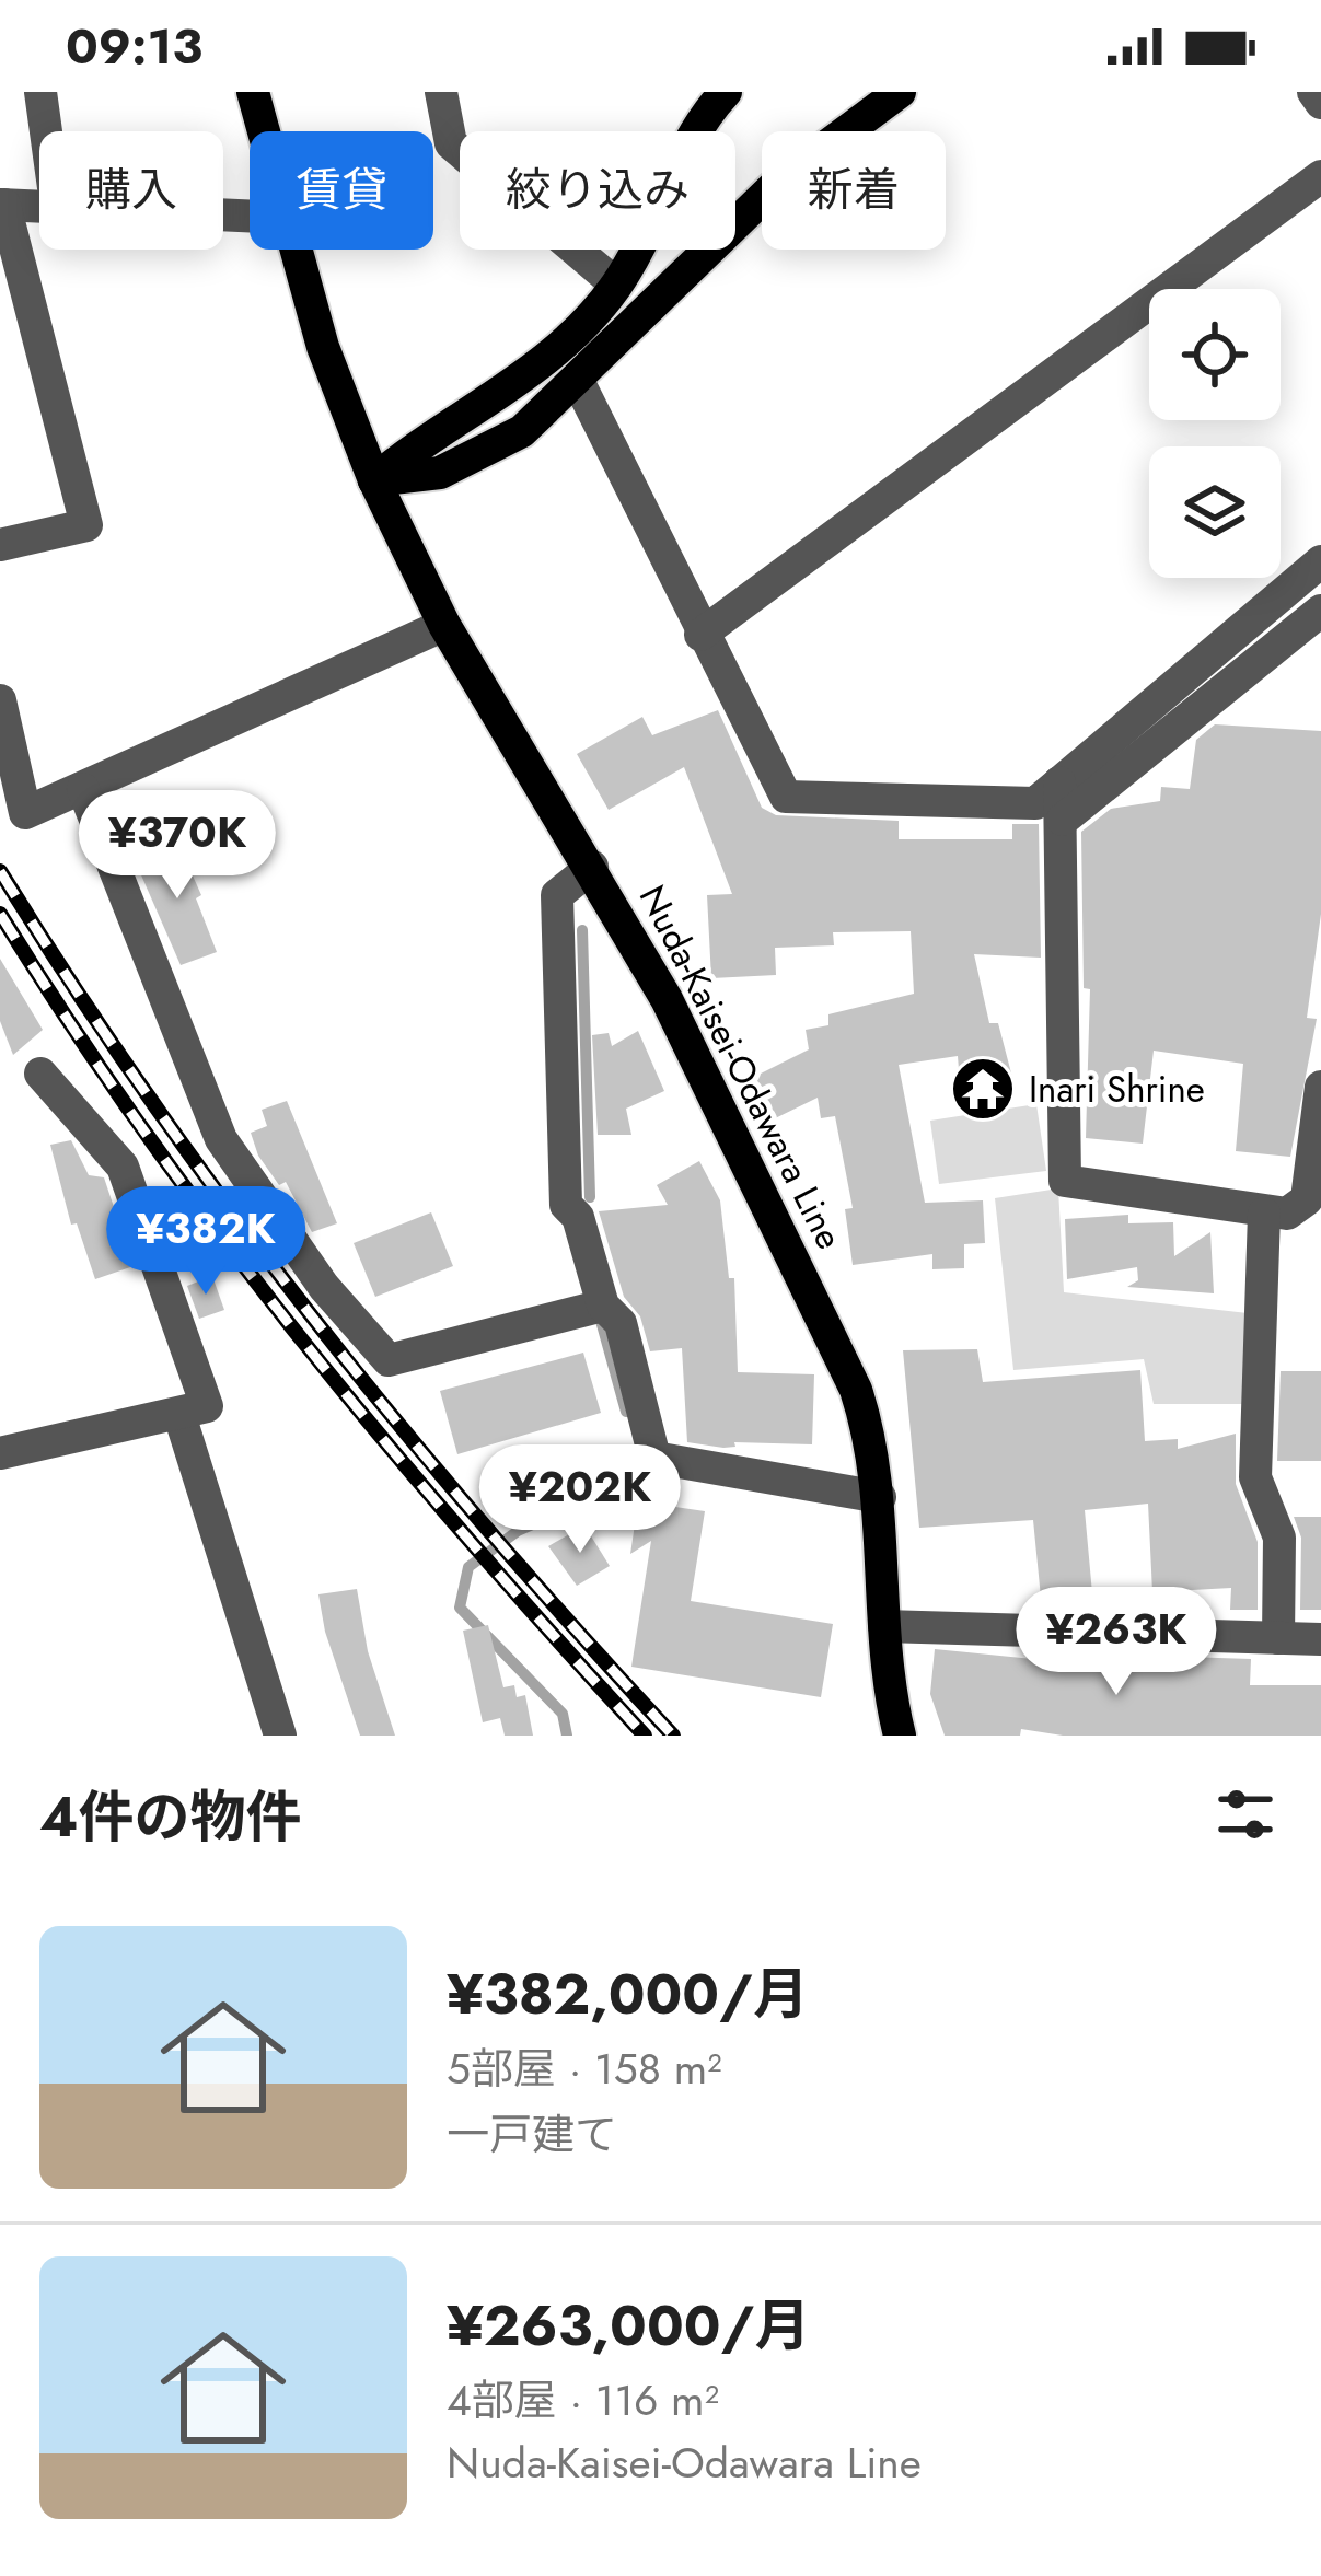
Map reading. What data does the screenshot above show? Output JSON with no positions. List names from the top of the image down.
{
  "streets": {
    "main road": ["Nuda-Kaisei-Odawara Line"]
  },
  "places": {
    "temple": ["Inari Shrine"]
  },
  "page": {
    "status": "09:13",
    "chip": [
      "購入",
      "賃貸",
      "絞り込み",
      "新着"
    ],
    "price": [
      "¥370K",
      "¥382K",
      "¥202K",
      "¥263K"
    ],
    "heading": "4件の物件",
    "list": [
      {
        "name": "¥382,000/月",
        "note": "5部屋 · 158 m² · 一戸建て"
      },
      {
        "name": "¥263,000/月",
        "note": "4部屋 · 116 m² · Nuda-Kaisei-Odawara Line"
      }
    ]
  }
}
